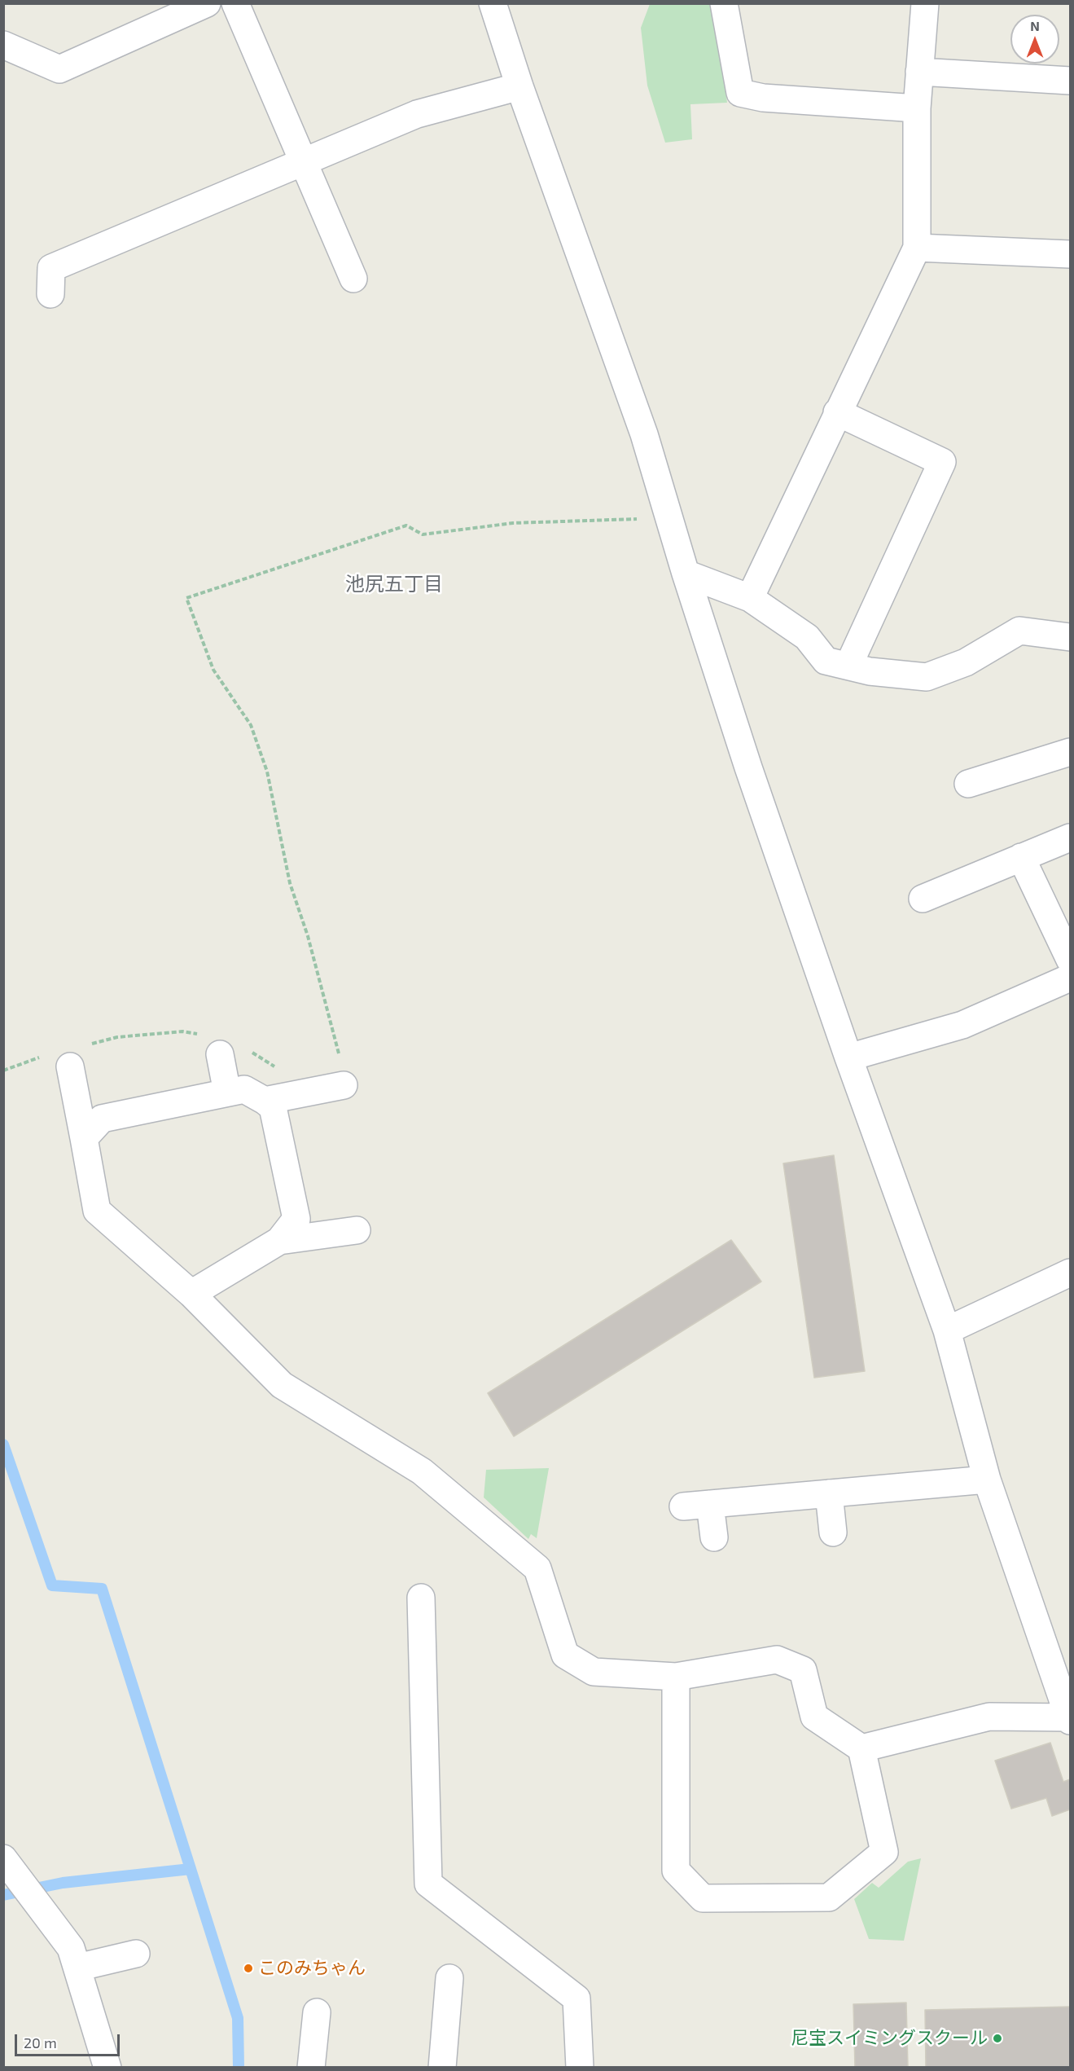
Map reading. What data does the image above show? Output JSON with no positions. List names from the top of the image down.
{
  "districts": ["池尻五丁目"],
  "places": ["このみちゃん", "尼宝スイミングスクール"],
  "scale_bar": "20 m",
  "north": "top"
}
